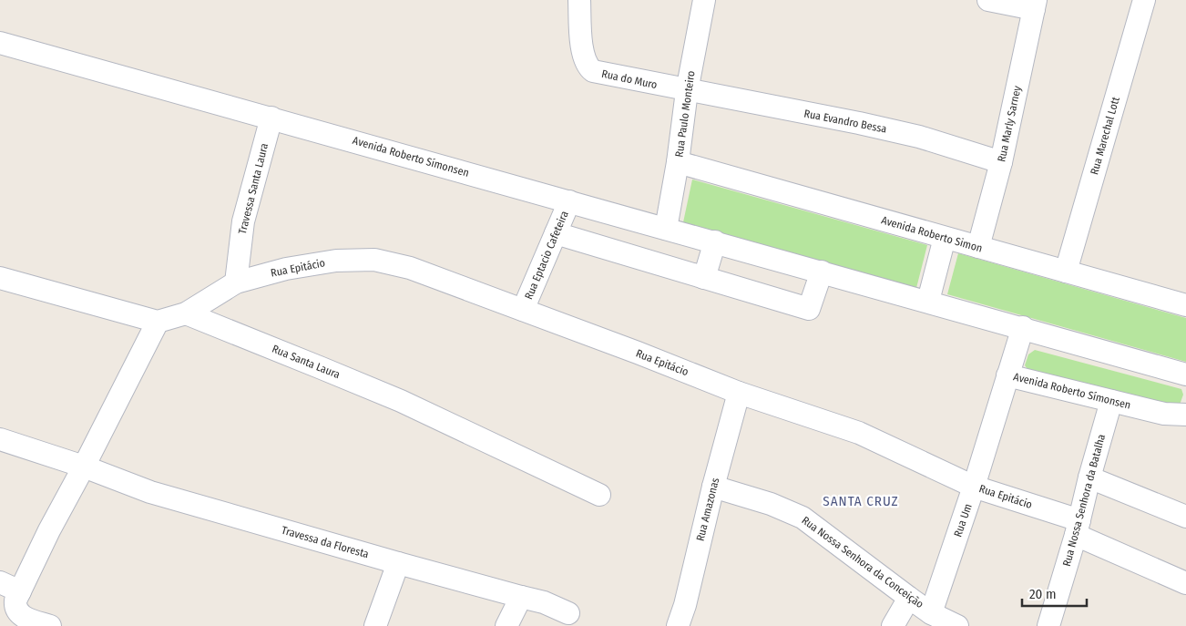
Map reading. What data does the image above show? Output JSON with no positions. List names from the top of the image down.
{
  "streets": {
    "street": [
      "Rua do Muro",
      "Rua Paulo Monteiro",
      "Rua Evandro Bessa",
      "Rua Marly Sarney",
      "Rua Marechal Lott",
      "Avenida Roberto Símonsen",
      "Travessa Santa Laura",
      "Avenida Roberto Simon",
      "Rua Eptacio Cafeteira",
      "Rua Epitácio",
      "Rua Santa Laura",
      "Rua Nossa Senhora da Batalha",
      "Rua Amazonas",
      "Rua Um",
      "Travessa da Floresta",
      "Rua Nossa Senhora da Conceição"
    ]
  },
  "crossings": [
    ["Rua do Muro", "Rua Paulo Monteiro"],
    ["Rua do Muro", "Rua Evandro Bessa"],
    ["Rua Paulo Monteiro", "Rua Evandro Bessa"],
    ["Rua Paulo Monteiro", "Avenida Roberto Símonsen"],
    ["Rua Paulo Monteiro", "Avenida Roberto Simon"],
    ["Rua Evandro Bessa", "Rua Marly Sarney"],
    ["Rua Marly Sarney", "Avenida Roberto Simon"],
    ["Rua Marechal Lott", "Avenida Roberto Simon"],
    ["Avenida Roberto Símonsen", "Travessa Santa Laura"],
    ["Avenida Roberto Símonsen", "Rua Eptacio Cafeteira"],
    ["Avenida Roberto Símonsen", "Rua Nossa Senhora da Batalha"],
    ["Avenida Roberto Símonsen", "Rua Um"],
    ["Travessa Santa Laura", "Rua Epitácio"],
    ["Rua Eptacio Cafeteira", "Rua Epitácio"],
    ["Rua Epitácio", "Rua Nossa Senhora da Batalha"],
    ["Rua Epitácio", "Rua Amazonas"],
    ["Rua Epitácio", "Rua Um"],
    ["Rua Amazonas", "Rua Nossa Senhora da Conceição"],
    ["Rua Um", "Rua Nossa Senhora da Conceição"]
  ],
  "districts": ["SANTA CRUZ"],
  "scale_bar": "20 m"
}
